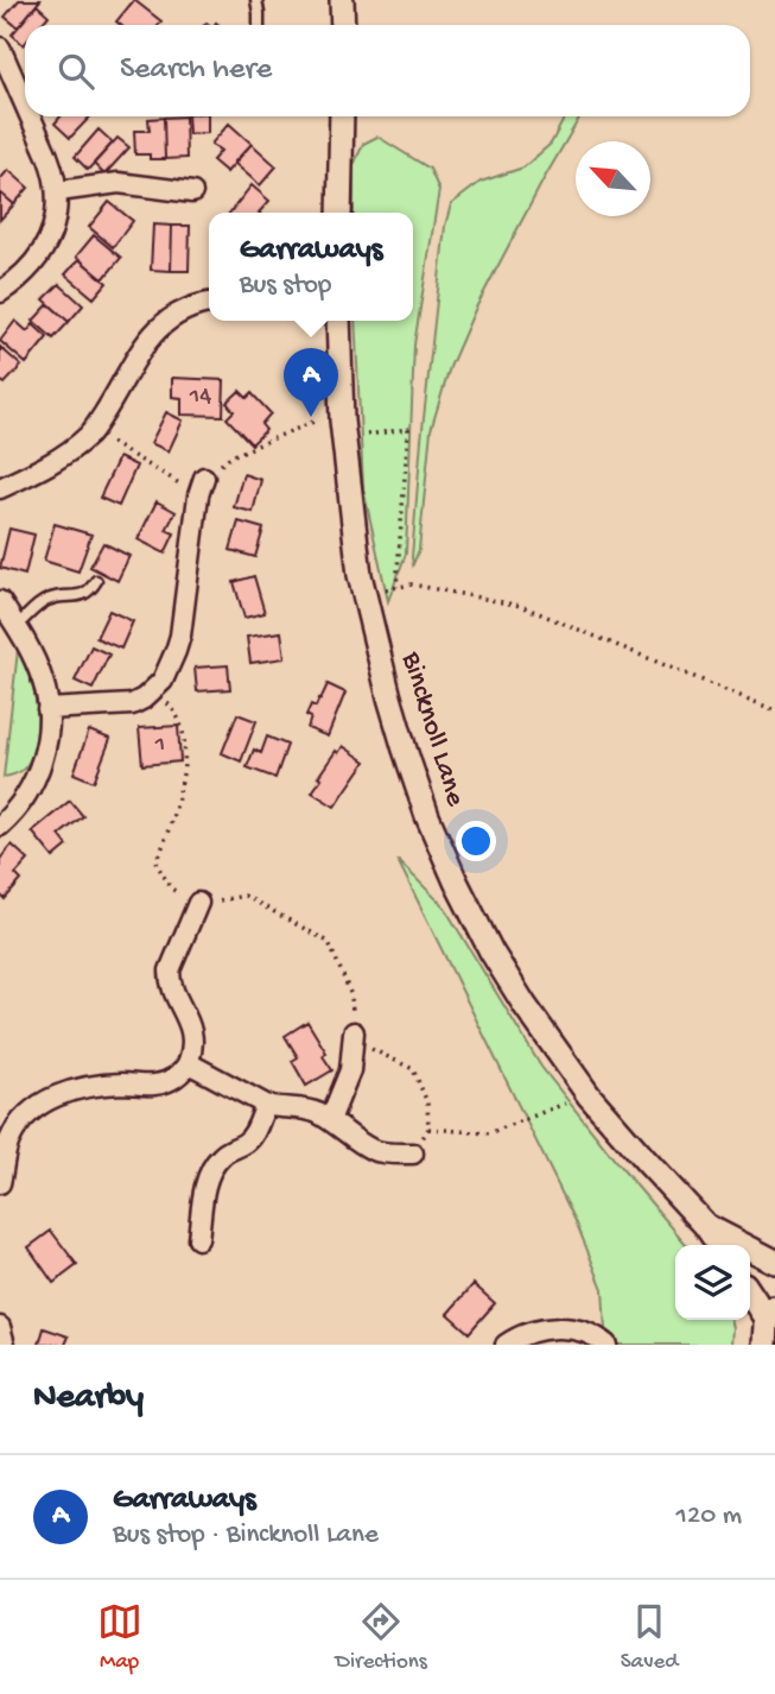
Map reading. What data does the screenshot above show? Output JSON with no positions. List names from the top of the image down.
{
  "streets": {
    "street": ["Bincknoll Lane"]
  },
  "house_numbers": ["14", "1"],
  "north": "top left",
  "page": {
    "search": "Search here",
    "popup": ["Garraways", "Bus stop"],
    "pins": "A",
    "heading": "Nearby",
    "list": [
      {
        "mark": "A",
        "name": "Garraways",
        "note": "Bus stop · Bincknoll Lane",
        "value": "120 m"
      }
    ],
    "nav": ["Map", "Directions", "Saved"]
  }
}
